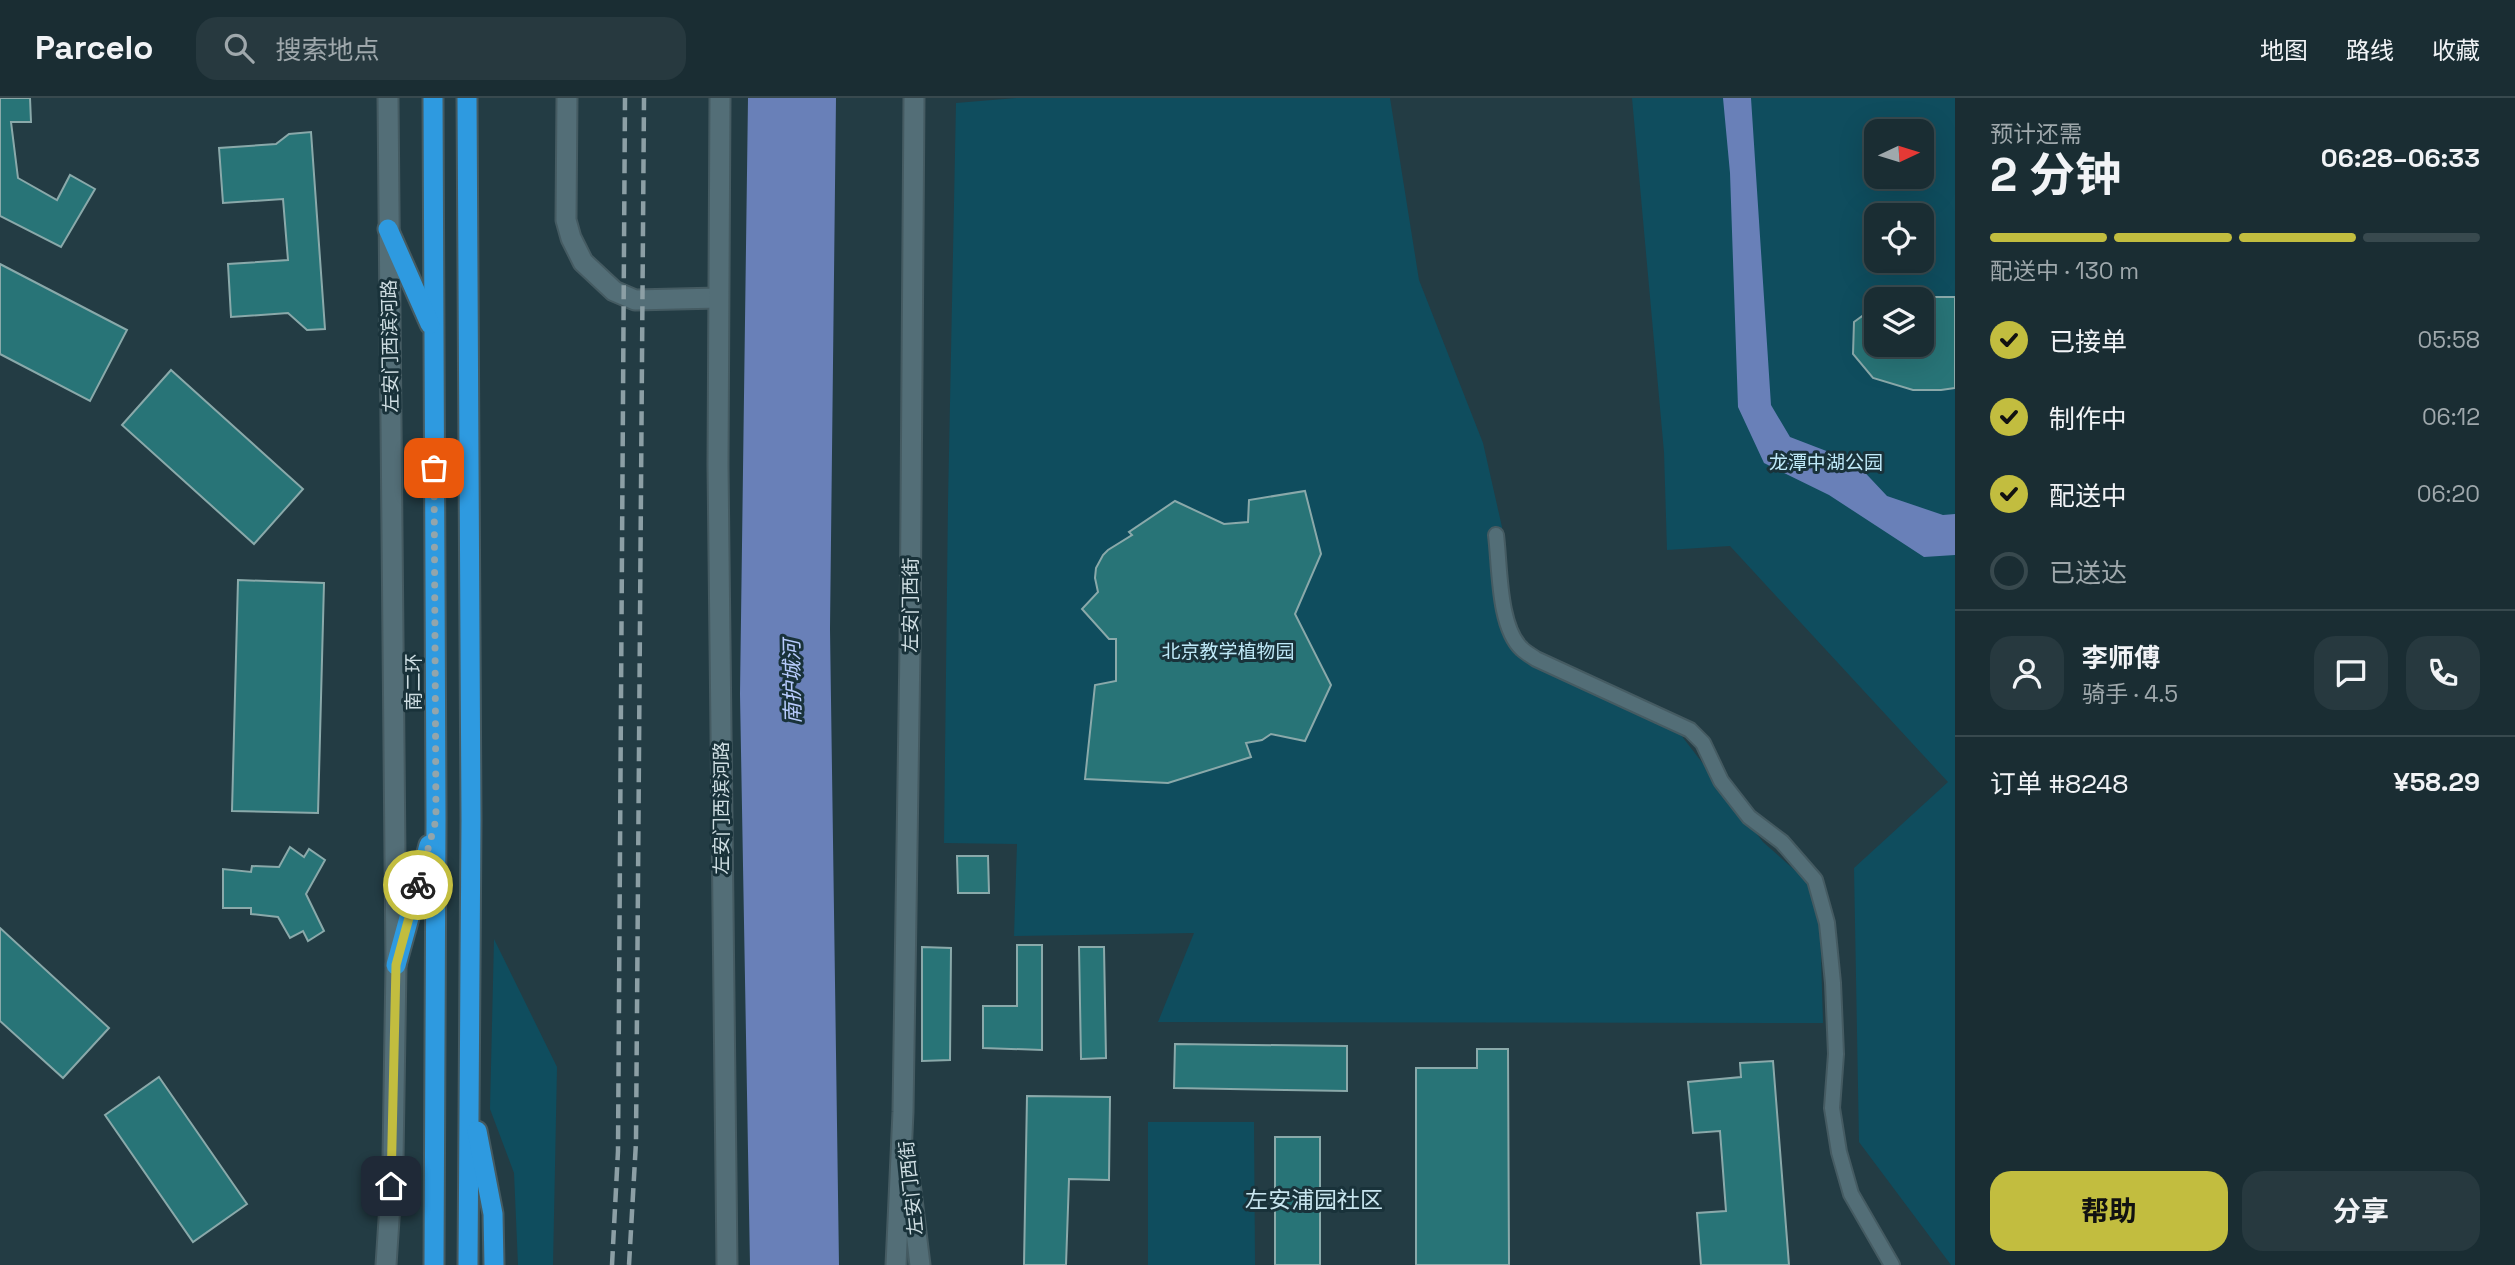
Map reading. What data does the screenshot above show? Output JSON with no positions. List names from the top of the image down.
{
  "streets": {
    "highway": ["南二环"],
    "street": ["左安门西滨河路", "左安门西街"]
  },
  "districts": ["左安浦园社区"],
  "water": ["南护城河"],
  "parks": ["龙潭中湖公园", "北京教学植物园"],
  "north": "right",
  "page": {
    "header": "Parcelo",
    "search": "搜索地点",
    "nav": ["地图", "路线", "收藏"],
    "heading": ["2 分钟", "预计还需", "06:28–06:33"],
    "panel": [
      "李师傅",
      "骑手 · 4.5",
      "订单 #8248",
      "¥58.29"
    ],
    "bar": "配送中 · 130 m",
    "list": [
      ["已接单", "05:58"],
      ["制作中", "06:12"],
      ["配送中", "06:20"],
      "已送达"
    ],
    "buttons": ["帮助", "分享"]
  }
}
